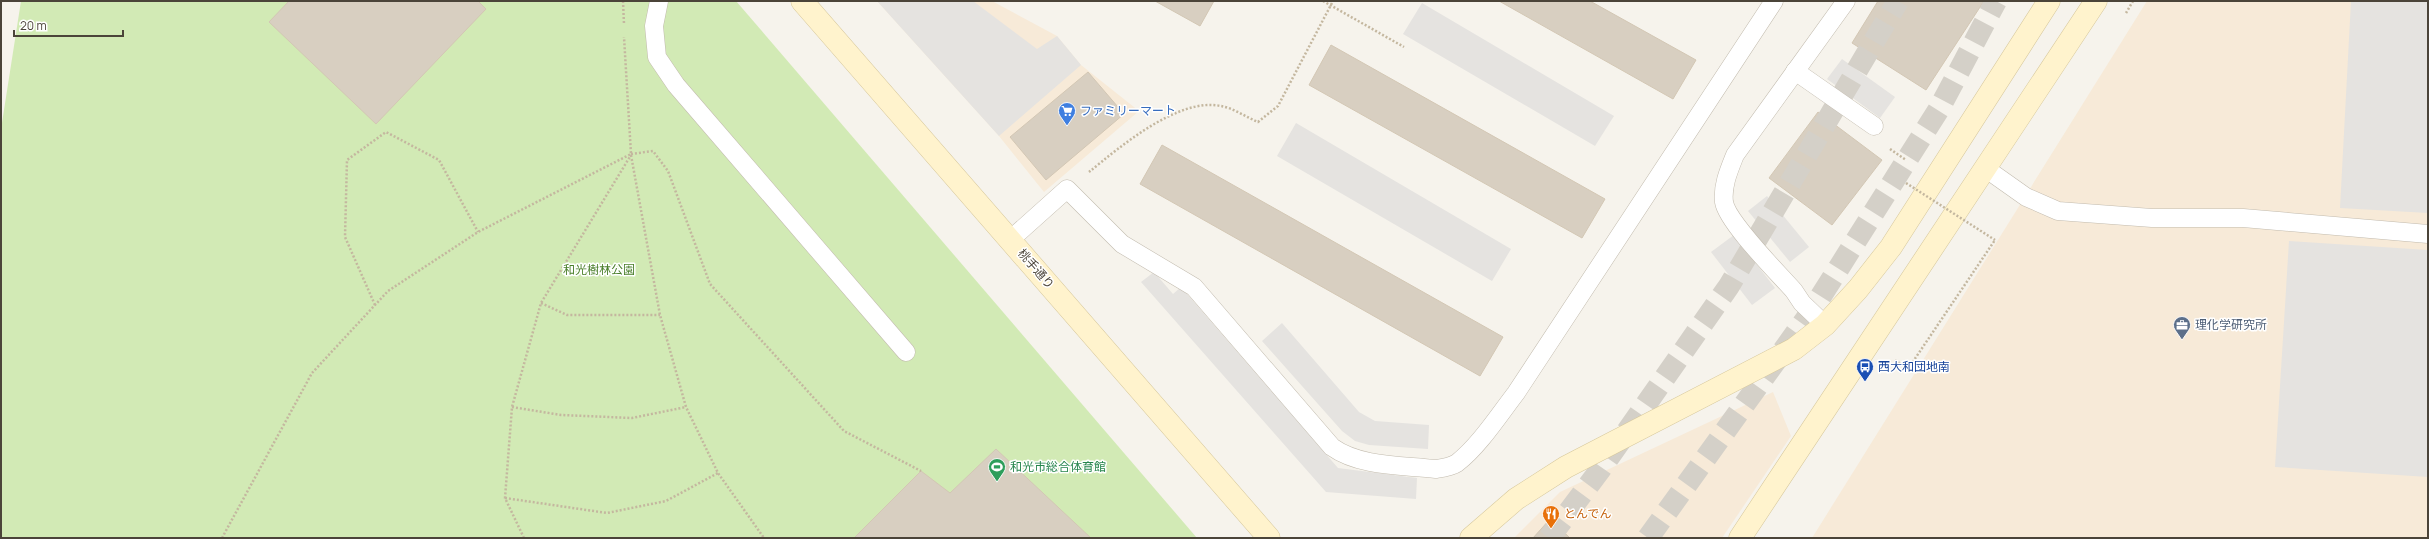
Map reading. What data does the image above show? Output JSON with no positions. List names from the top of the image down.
{
  "streets": {
    "street": ["桃手通り"]
  },
  "parks": ["和光樹林公園"],
  "places": {
    "supermarket": ["ファミリーマート"],
    "office": ["理化学研究所"],
    "bus stop": ["西大和団地南"],
    "sports": ["和光市総合体育館"],
    "restaurant": ["とんでん"]
  },
  "scale_bar": "20 m"
}
